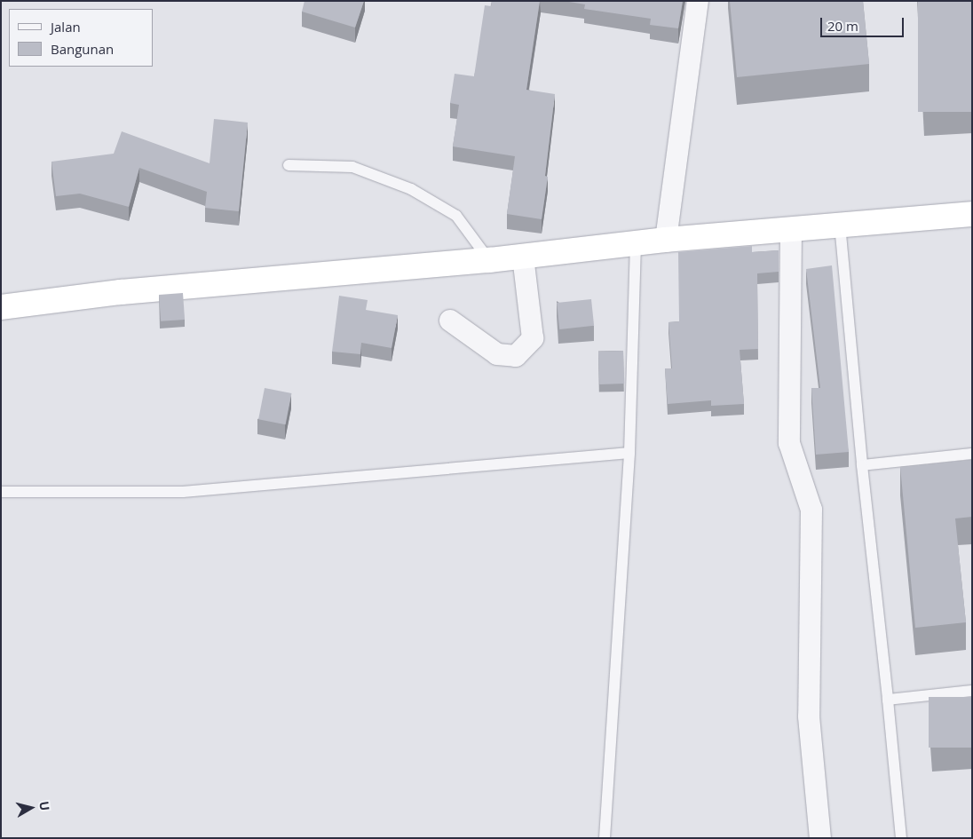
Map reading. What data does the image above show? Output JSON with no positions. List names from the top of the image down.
{
  "legend": ["Jalan", "Bangunan"],
  "scale_bar": "20 m",
  "north": "right"
}
